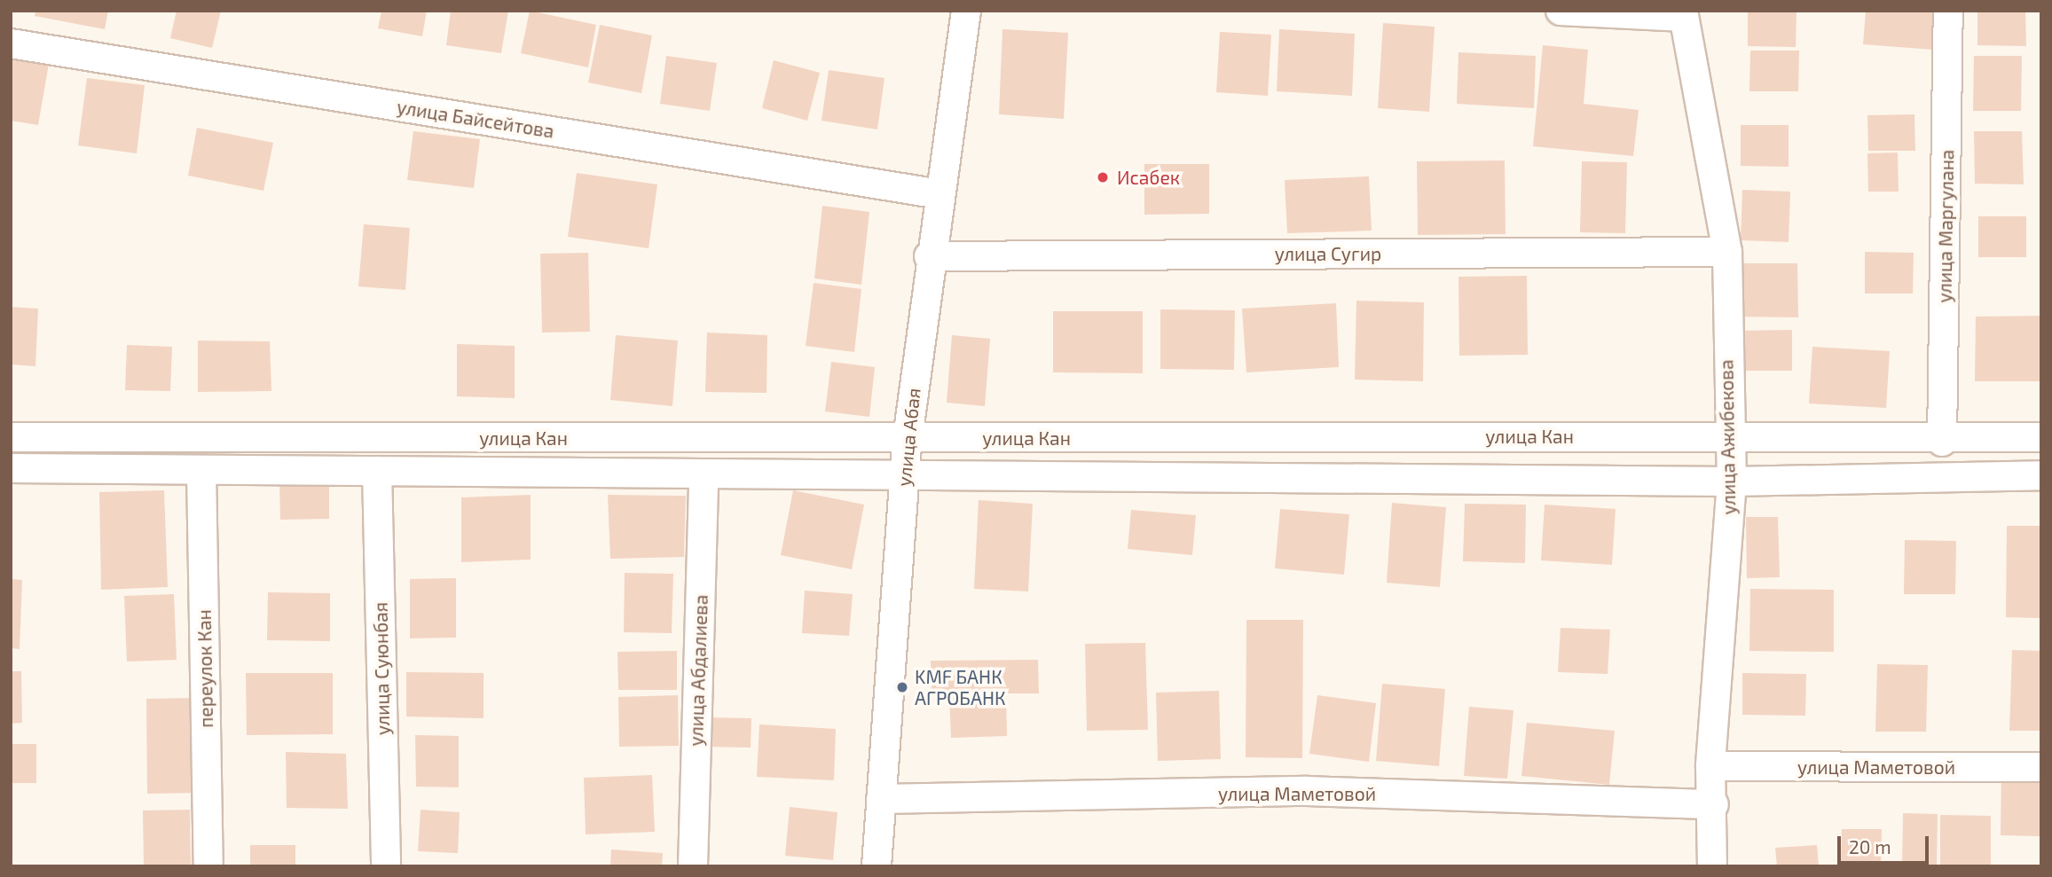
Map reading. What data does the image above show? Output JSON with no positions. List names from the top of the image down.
{
  "streets": {
    "street": [
      "улица Байсейтова",
      "улица Маргулана",
      "улица Сугир",
      "улица Кан",
      "улица Абая",
      "улица Ажибекова",
      "переулок Кан",
      "улица Суюнбая",
      "улица Абдалиева",
      "улица Маметовой"
    ]
  },
  "crossings": [
    ["улица Байсейтова", "улица Абая"],
    ["улица Маргулана", "улица Кан"],
    ["улица Сугир", "улица Абая"],
    ["улица Сугир", "улица Ажибекова"],
    ["улица Кан", "улица Абая"],
    ["улица Кан", "улица Ажибекова"],
    ["улица Кан", "переулок Кан"],
    ["улица Кан", "улица Суюнбая"],
    ["улица Кан", "улица Абдалиева"],
    ["улица Абая", "улица Маметовой"],
    ["улица Ажибекова", "улица Маметовой"]
  ],
  "places": ["Иcабек", "KMF БАНК АГРОБАНК"],
  "scale_bar": "20 m"
}
